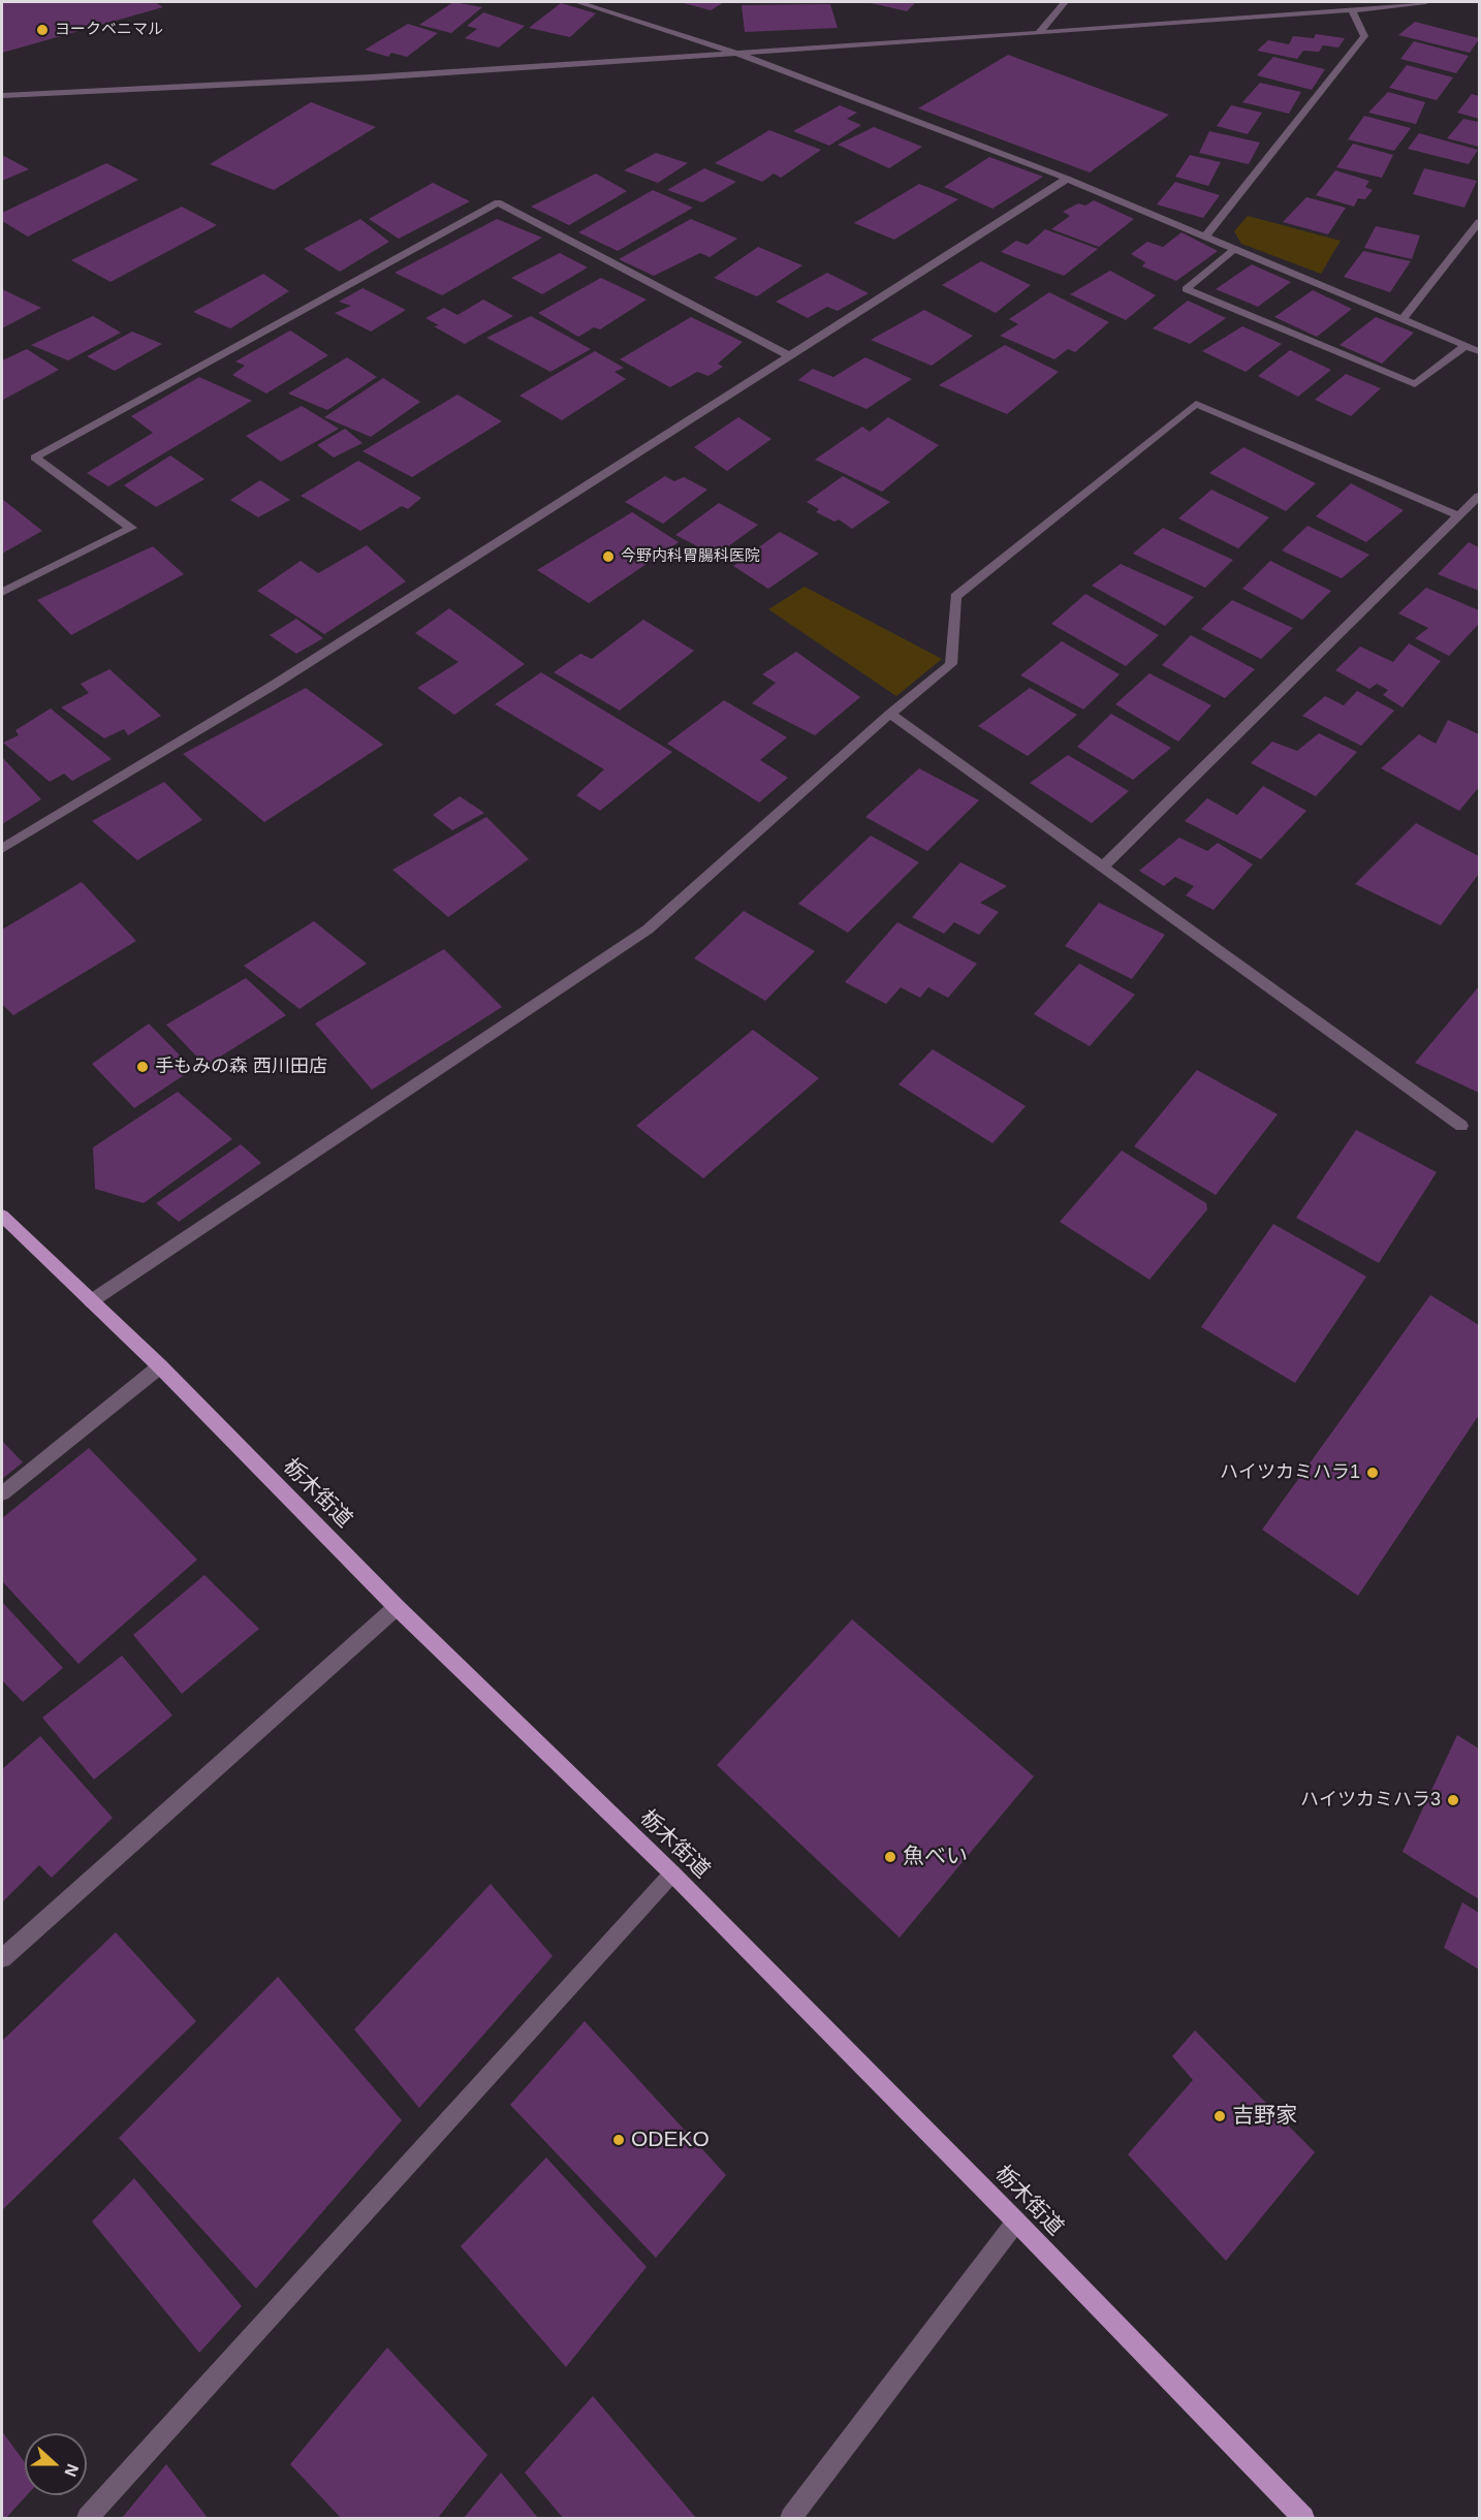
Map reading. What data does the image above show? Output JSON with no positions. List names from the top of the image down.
{
  "streets": {
    "main road": ["栃木街道"]
  },
  "places": [
    "ヨークベニマル",
    "今野内科胃腸科医院",
    "手もみの森 西川田店",
    "ハイツカミハラ1",
    "ハイツカミハラ3",
    "魚べい",
    "吉野家",
    "ODEKO"
  ],
  "north": "right"
}
